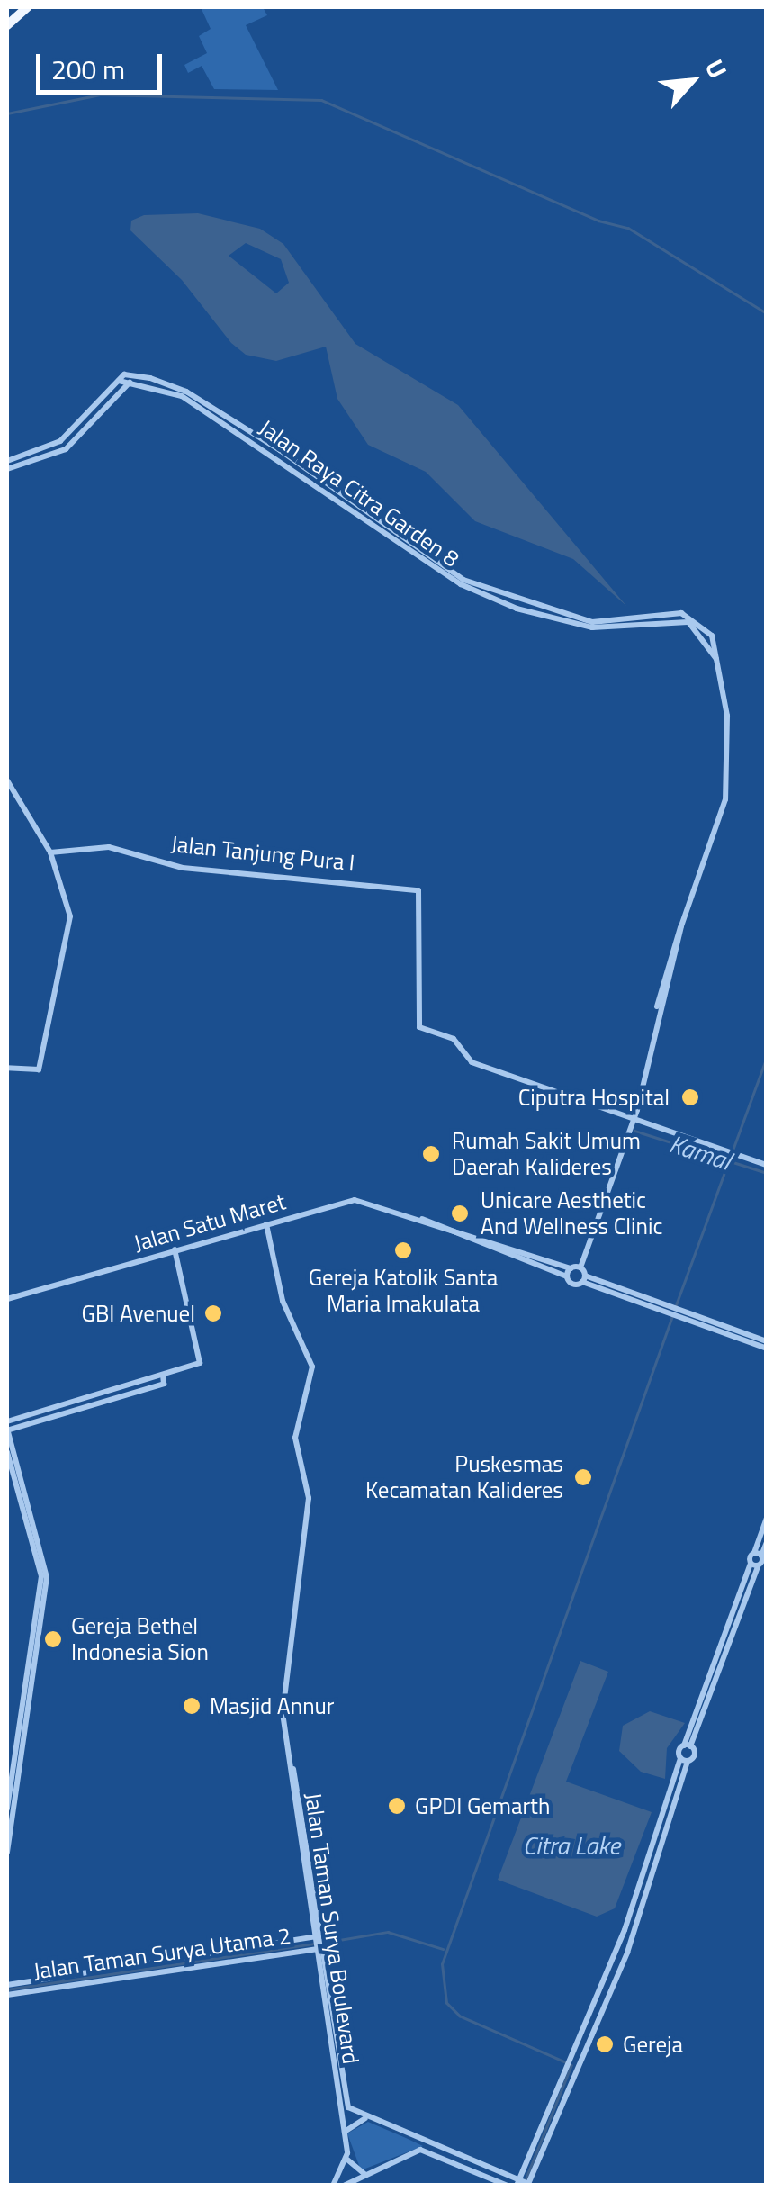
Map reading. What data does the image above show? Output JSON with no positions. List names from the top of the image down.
{
  "streets": {
    "street": [
      "Jalan Raya Citra Garden 8",
      "Jalan Tanjung Pura I",
      "Jalan Satu Maret",
      "Jalan Taman Surya Boulevard",
      "Jalan Taman Surya Utama 2"
    ]
  },
  "crossings": [
    ["Jalan Satu Maret", "Jalan Taman Surya Boulevard"],
    ["Jalan Taman Surya Boulevard", "Jalan Taman Surya Utama 2"]
  ],
  "water": ["Kamal", "Citra Lake"],
  "places": [
    "Ciputra Hospital",
    "Rumah Sakit Umum Daerah Kalideres",
    "Unicare Aesthetic And Wellness Clinic",
    "Gereja Katolik Santa Maria Imakulata",
    "GBI Avenuel",
    "Puskesmas Kecamatan Kalideres",
    "Gereja Bethel Indonesia Sion",
    "Masjid Annur",
    "GPDI Gemarth",
    "Gereja"
  ],
  "scale_bar": "200 m",
  "north": "top right"
}
